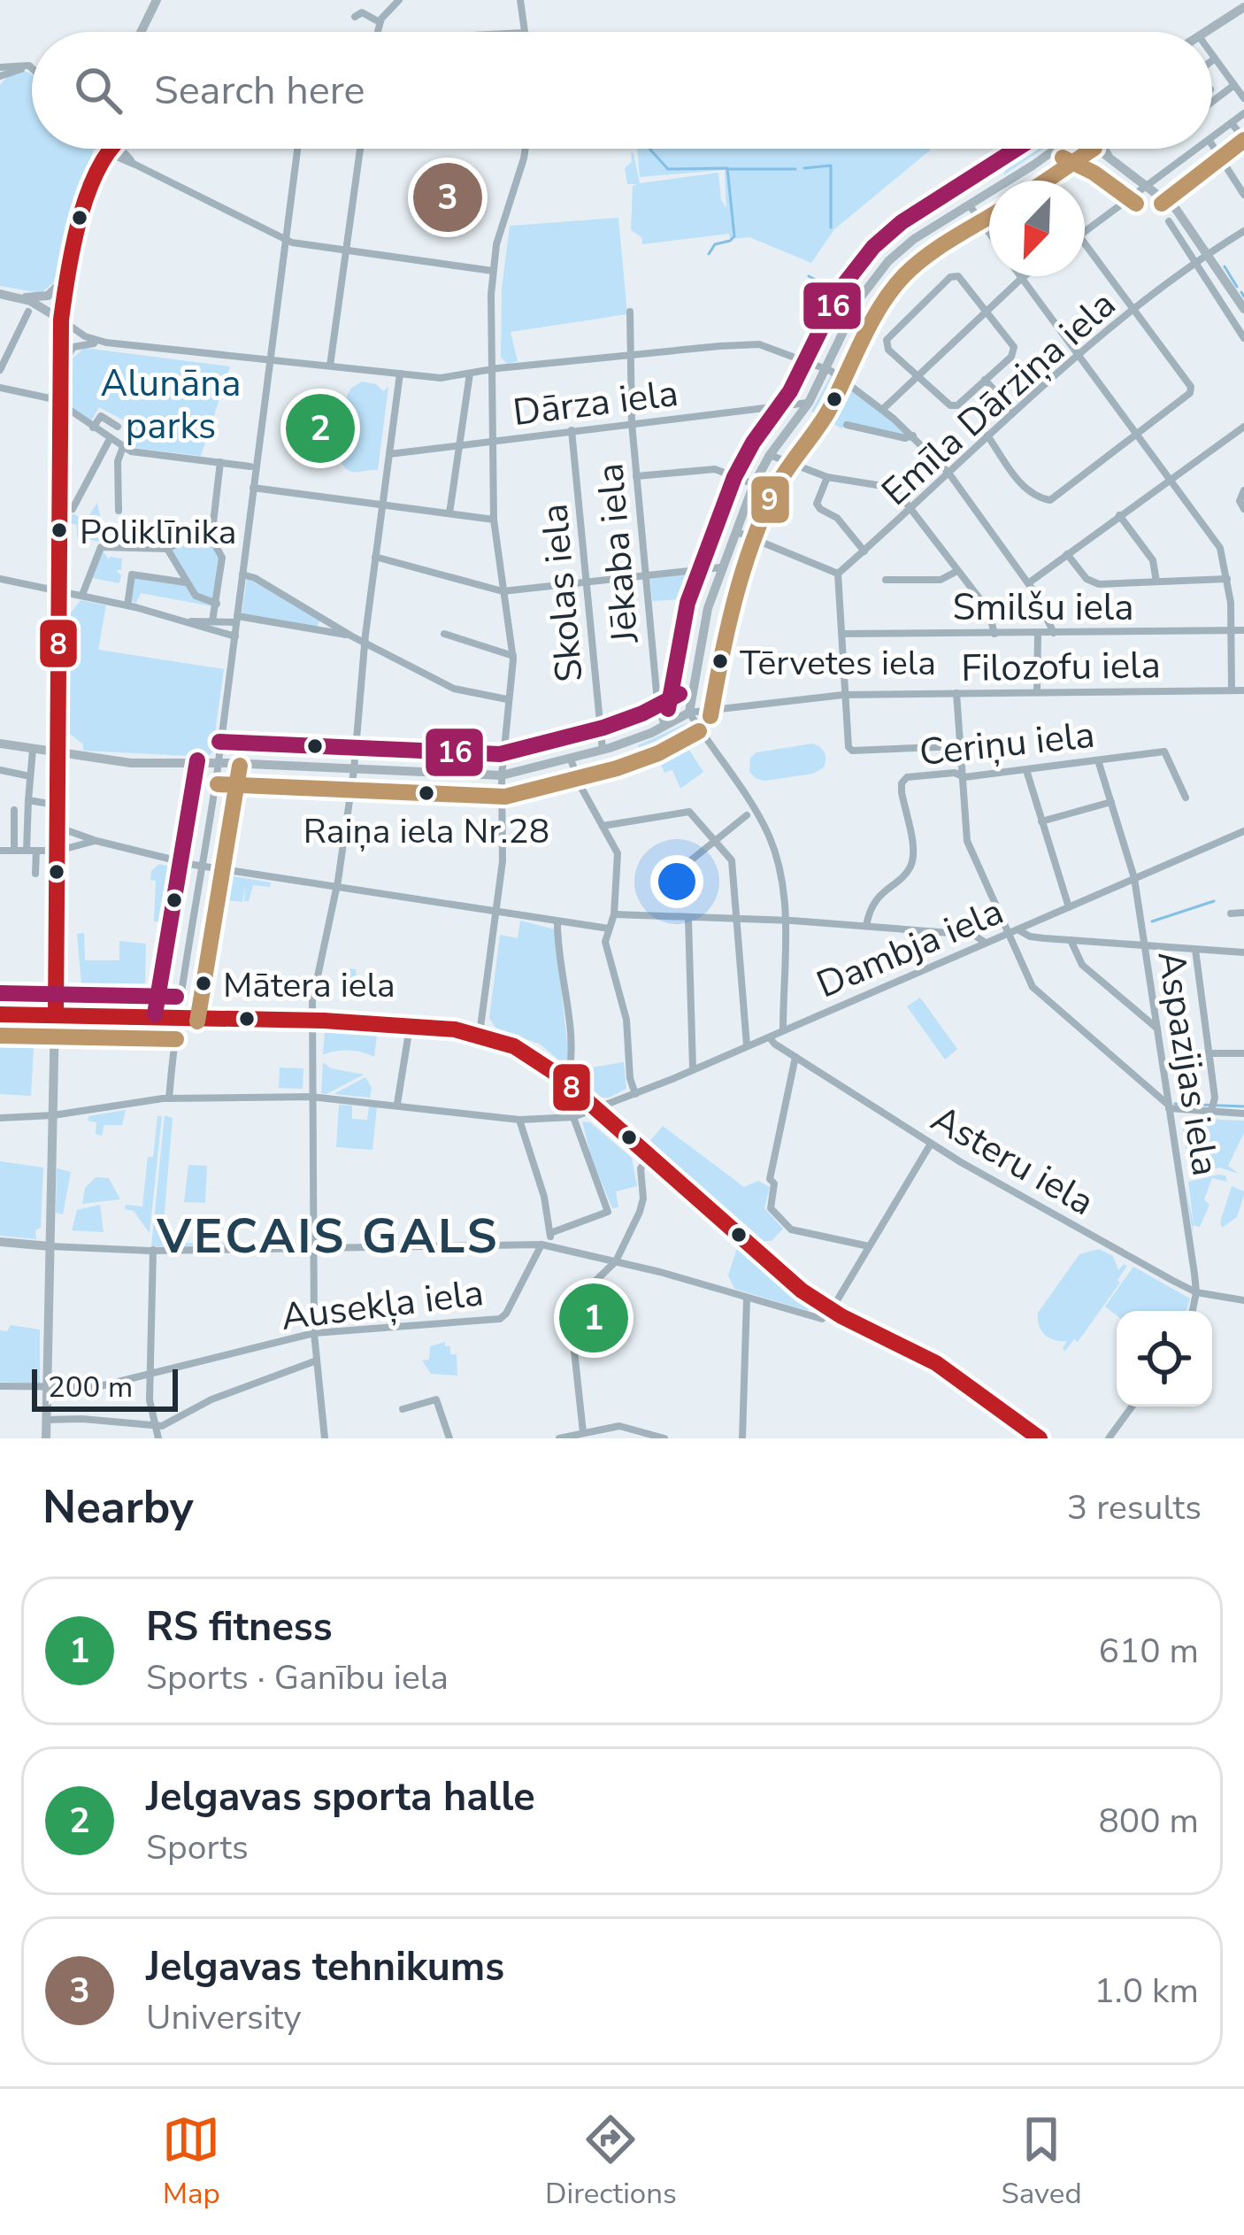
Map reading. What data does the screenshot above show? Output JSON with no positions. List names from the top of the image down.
{
  "streets": {
    "street": [
      "Emīla Dārziņa iela",
      "Dārza iela",
      "Jēkaba iela",
      "Skolas iela",
      "Smilšu iela",
      "Filozofu iela",
      "Ceriņu iela",
      "Dambja iela",
      "Aspazijas iela",
      "Asteru iela",
      "Ausekļa iela"
    ]
  },
  "crossings": [
    ["Dārza iela", "Jēkaba iela"],
    ["Dārza iela", "Skolas iela"],
    ["Filozofu iela", "Ceriņu iela"],
    ["Ceriņu iela", "Aspazijas iela"],
    ["Dambja iela", "Aspazijas iela"],
    ["Dambja iela", "Asteru iela"],
    ["Aspazijas iela", "Asteru iela"]
  ],
  "districts": ["VECAIS GALS"],
  "parks": ["Alunāna parks"],
  "places": [
    "Poliklīnika",
    "Tērvetes iela",
    "Raiņa iela Nr.28",
    "Mātera iela"
  ],
  "lines": ["transit line 9", "transit line 8", "transit line 16"],
  "scale_bar": "200 m",
  "north": "bottom left",
  "page": {
    "search": "Search here",
    "pins": ["3", "2", "1"],
    "scale": "200 m",
    "heading": ["Nearby", "3 results"],
    "list": [
      {
        "mark": "1",
        "name": "RS fitness",
        "note": "Sports · Ganību iela",
        "value": "610 m"
      },
      {
        "mark": "2",
        "name": "Jelgavas sporta halle",
        "note": "Sports",
        "value": "800 m"
      },
      {
        "mark": "3",
        "name": "Jelgavas tehnikums",
        "note": "University",
        "value": "1.0 km"
      }
    ],
    "nav": ["Map", "Directions", "Saved"]
  }
}
